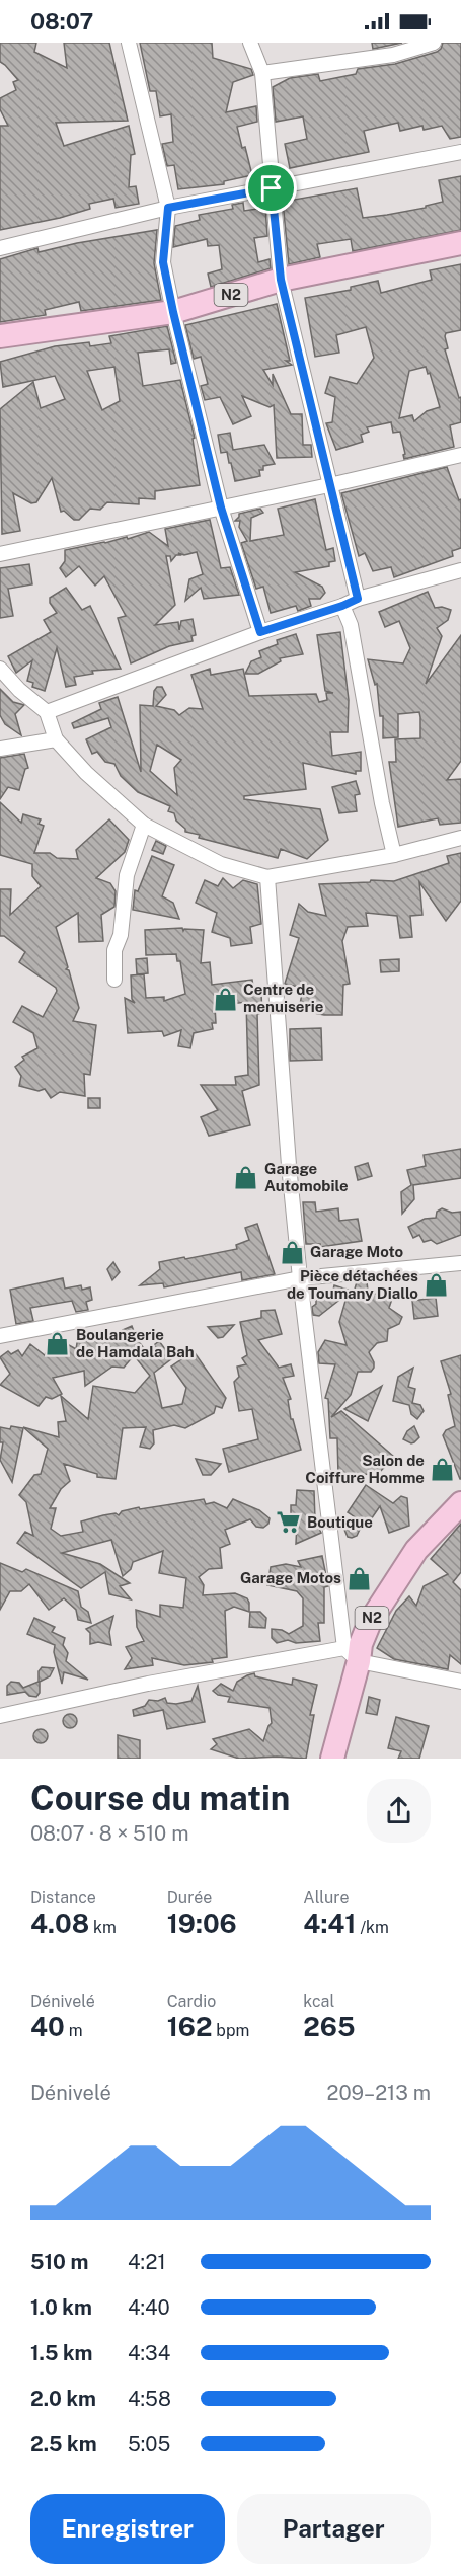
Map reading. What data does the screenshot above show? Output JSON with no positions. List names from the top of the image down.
{
  "streets": {
    "highway": ["N2"]
  },
  "places": {
    "shop": [
      "Centre de menuiserie",
      "Garage Automobile",
      "Garage Moto",
      "Pièce détachées de Toumany Diallo",
      "Boulangerie de Hamdala Bah",
      "Salon de Coiffure Homme",
      "Garage Motos"
    ],
    "supermarket": ["Boutique"]
  },
  "page": {
    "status": "08:07",
    "heading": ["Course du matin", "08:07 · 8 × 510 m"],
    "stats": [
      ["Distance", "4.08 km"],
      ["Durée", "19:06"],
      ["Allure", "4:41 /km"],
      ["Dénivelé", "40 m"],
      ["Cardio", "162 bpm"],
      ["kcal", "265"]
    ],
    "chart": ["Dénivelé", "209–213 m"],
    "list": [
      {
        "name": "510 m",
        "note": "4:21"
      },
      {
        "name": "1.0 km",
        "note": "4:40"
      },
      {
        "name": "1.5 km",
        "note": "4:34"
      },
      {
        "name": "2.0 km",
        "note": "4:58"
      },
      {
        "name": "2.5 km",
        "note": "5:05"
      }
    ],
    "buttons": ["Enregistrer", "Partager"]
  }
}
